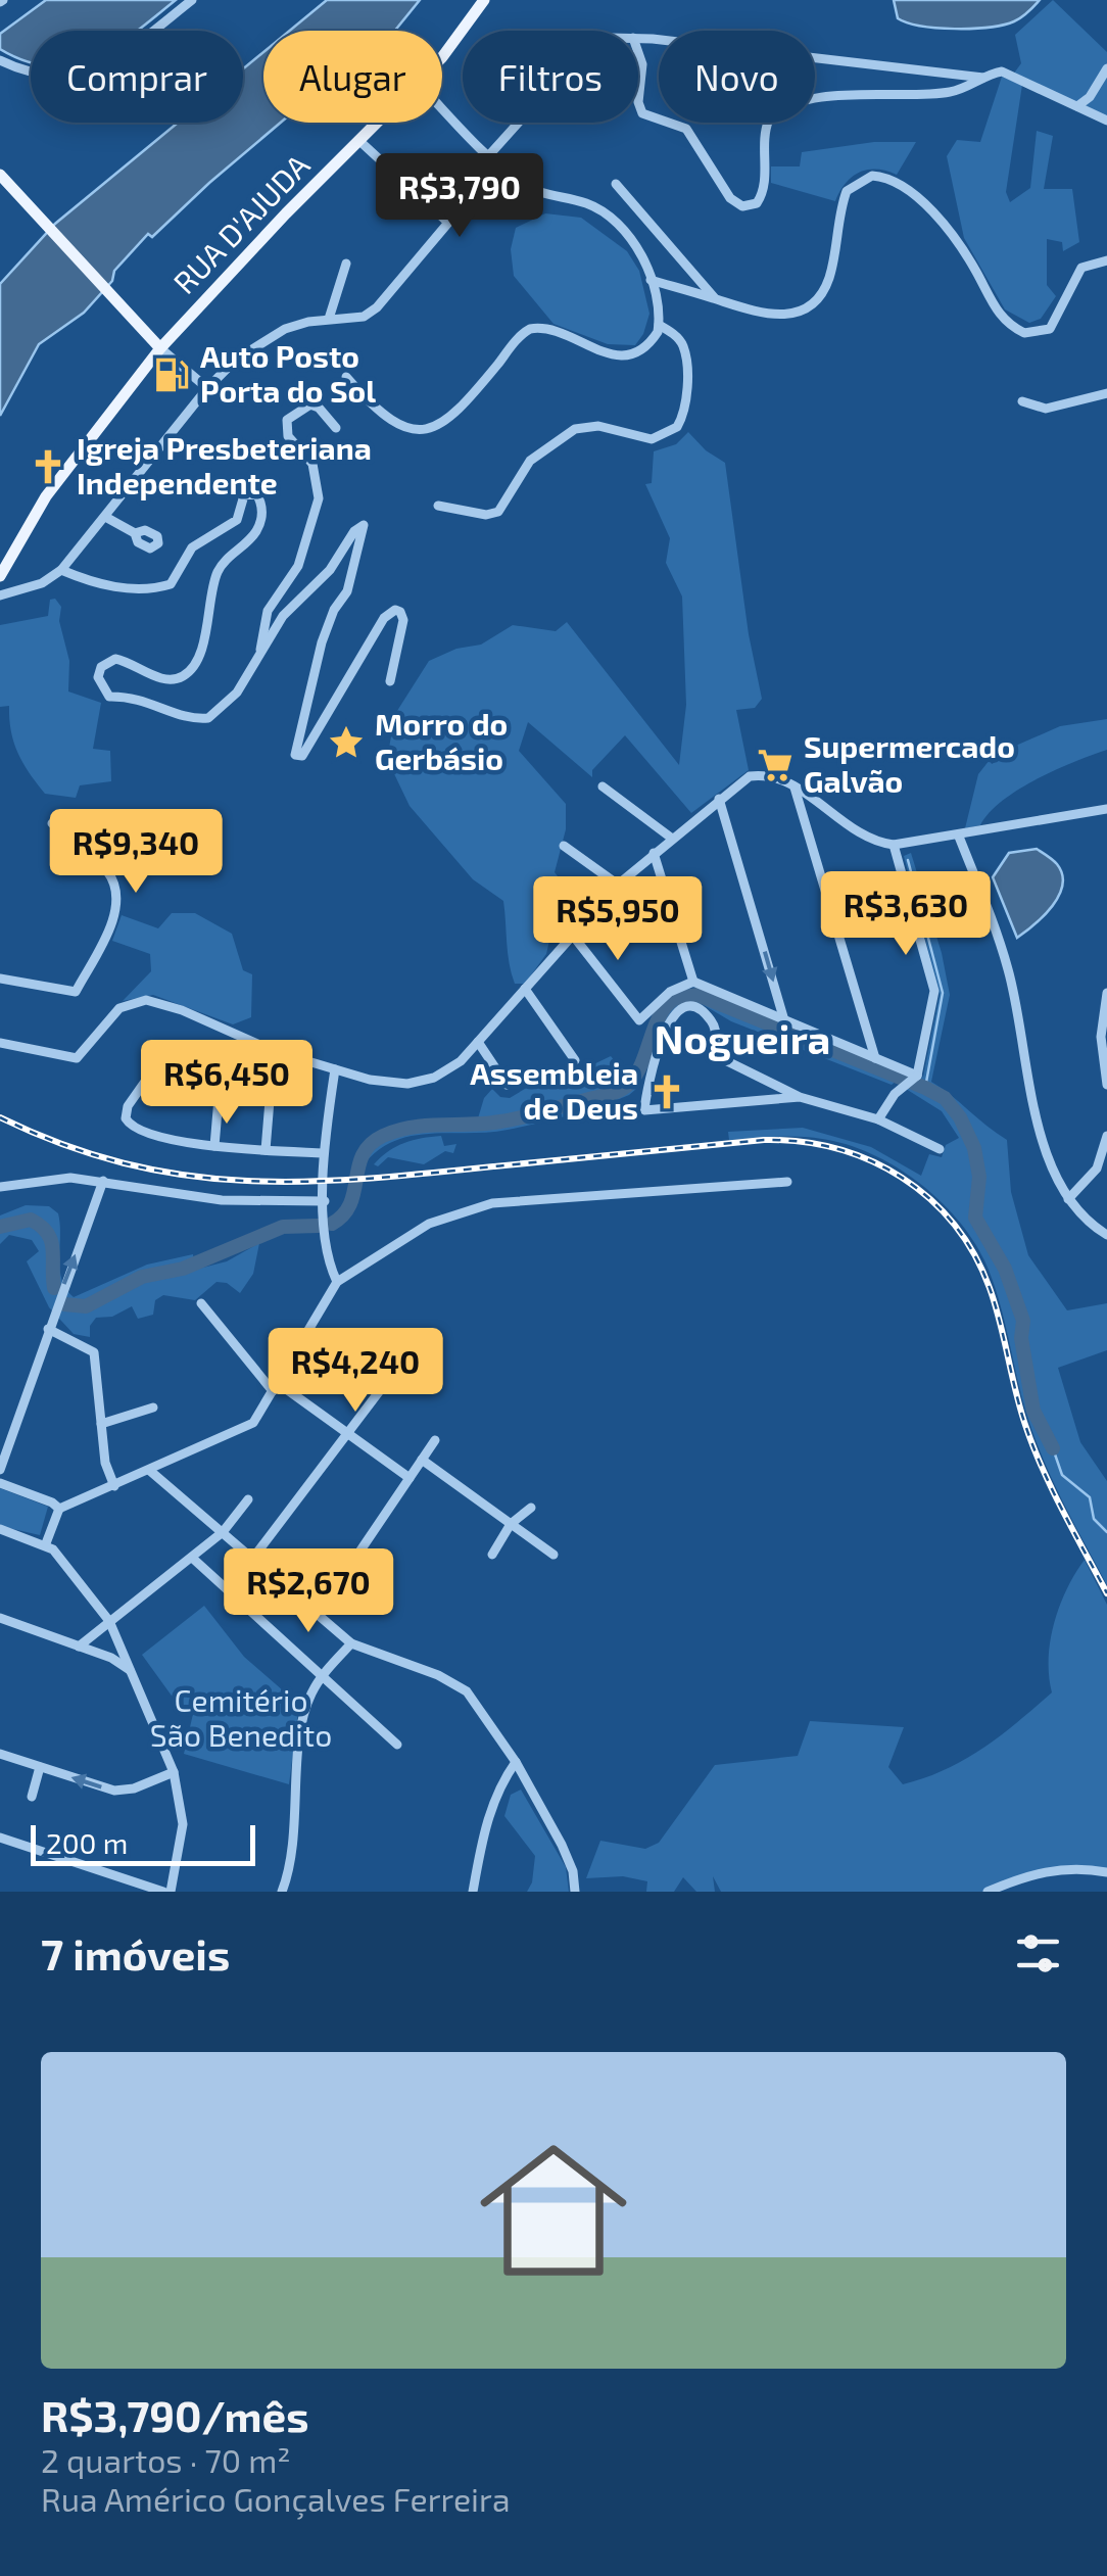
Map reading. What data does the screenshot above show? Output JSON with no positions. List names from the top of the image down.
{
  "streets": {
    "main road": ["RUA D'AJUDA"]
  },
  "districts": ["Nogueira"],
  "parks": ["Cemitério São Benedito"],
  "places": {
    "fuel station": ["Auto Posto Porta do Sol"],
    "church": ["Igreja Presbeteriana Independente", "Assembleia de Deus"],
    "place": ["Morro do Gerbásio"],
    "supermarket": ["Supermercado Galvão"]
  },
  "scale_bar": "200 m",
  "page": {
    "chip": [
      "Comprar",
      "Alugar",
      "Filtros",
      "Novo"
    ],
    "price": [
      "R$3,790",
      "R$9,340",
      "R$3,630",
      "R$5,950",
      "R$6,450",
      "R$4,240",
      "R$2,670"
    ],
    "scale": "200 m",
    "heading": "7 imóveis",
    "list": [
      {
        "name": "R$3,790/mês",
        "note": "2 quartos · 70 m² · Rua Américo Gonçalves Ferreira"
      }
    ]
  }
}
